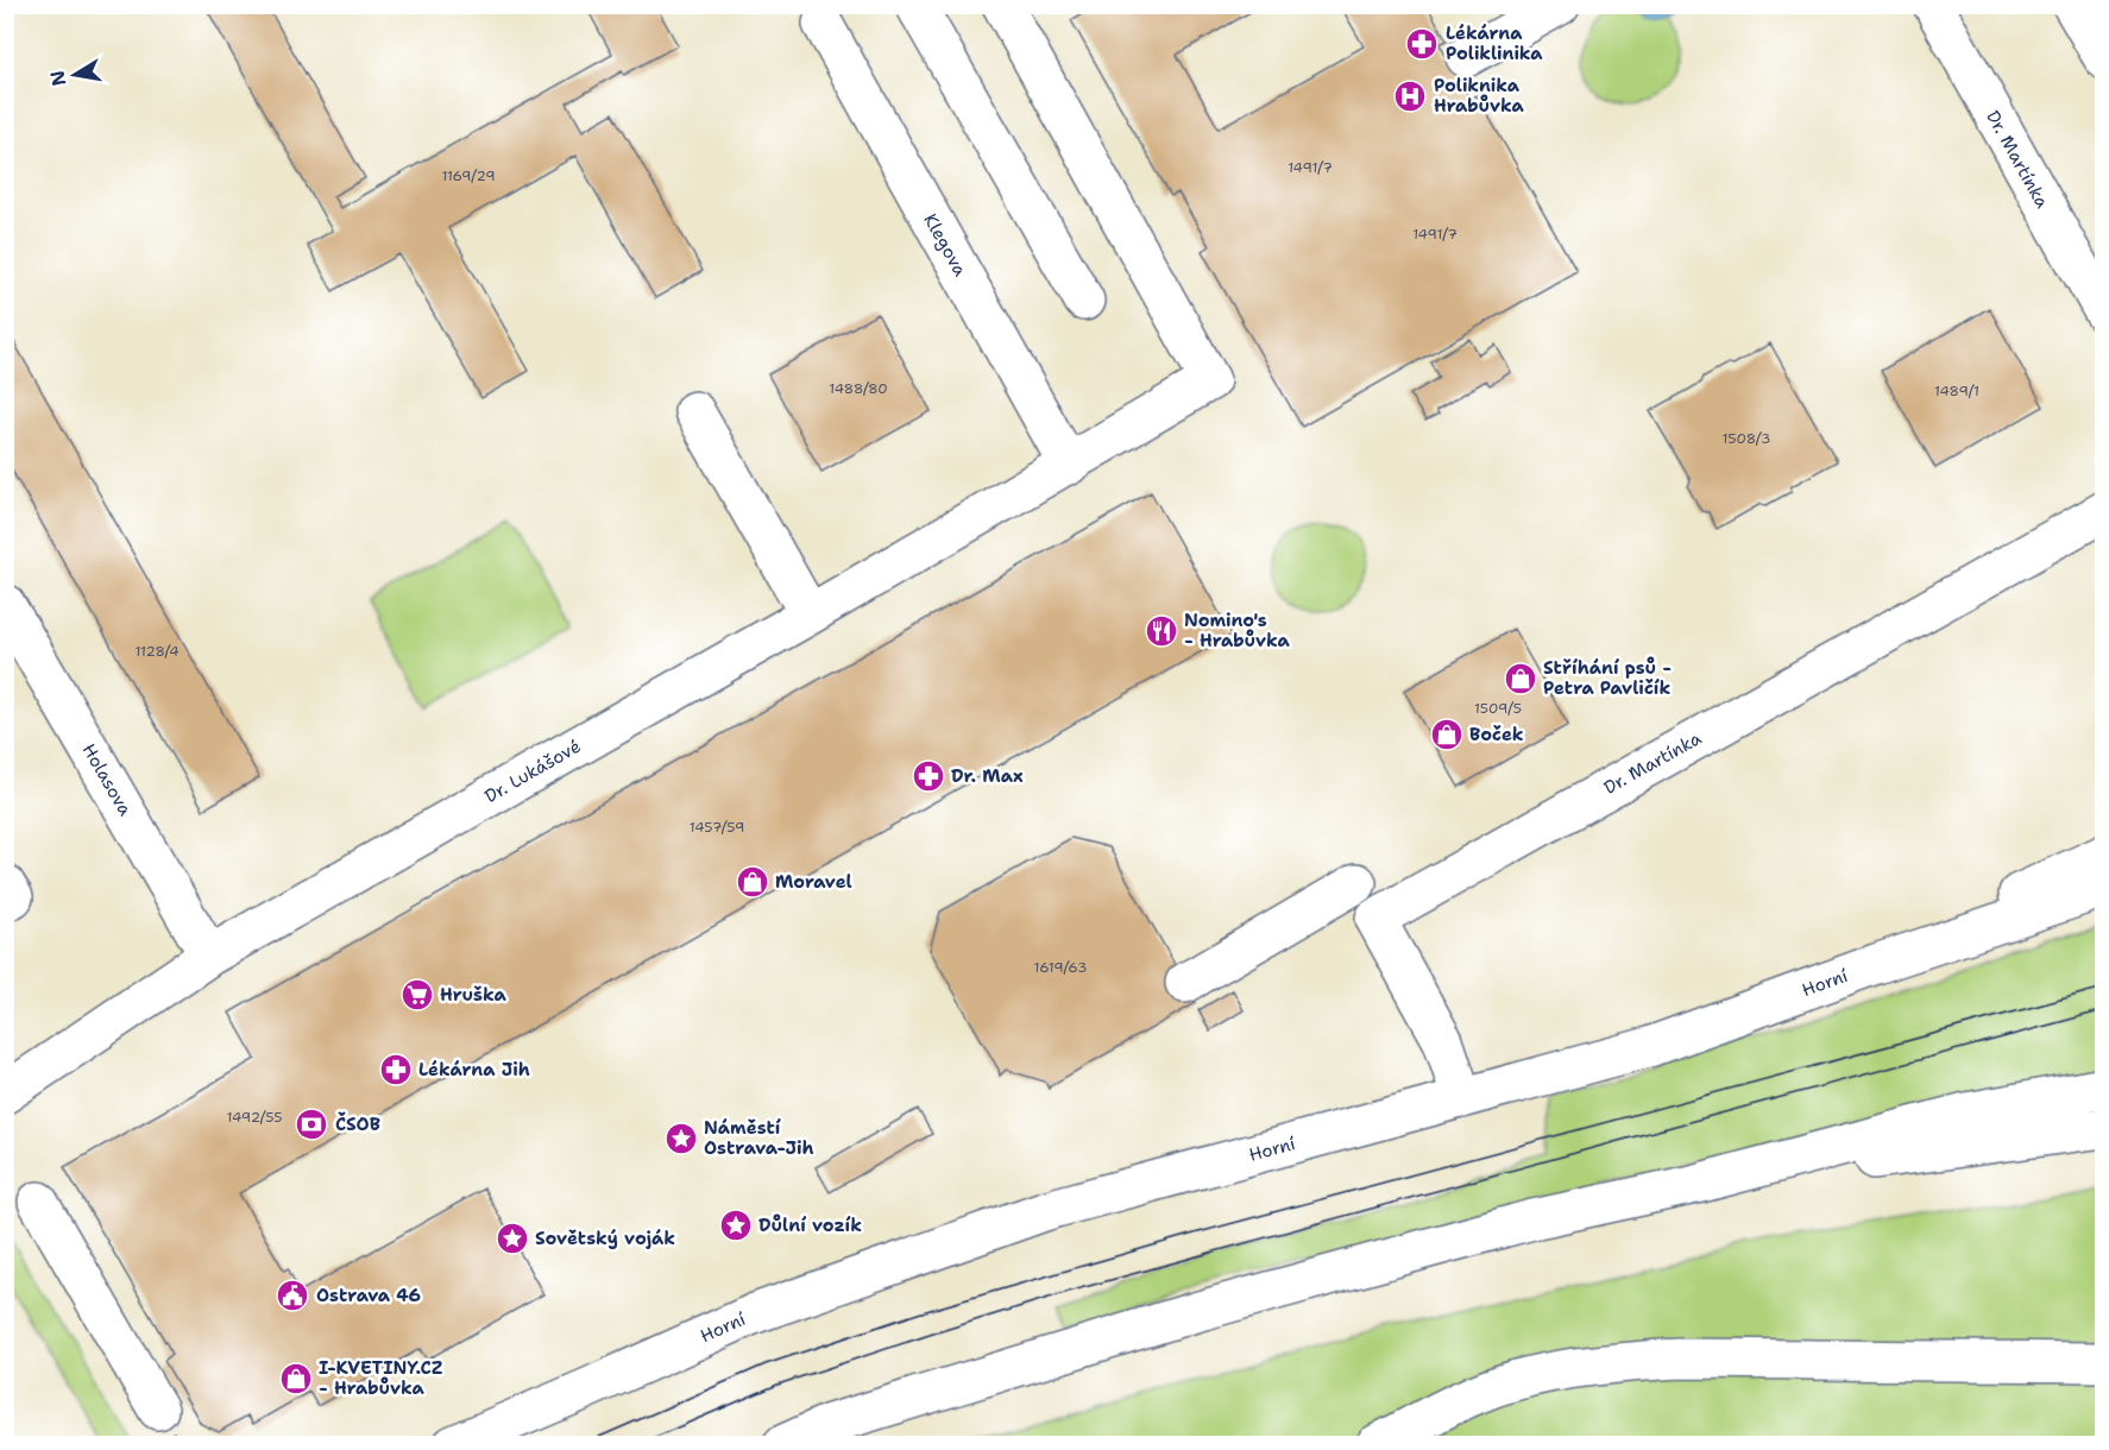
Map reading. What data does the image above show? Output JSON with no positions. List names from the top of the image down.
{
  "streets": {
    "street": [
      "Dr. Martínka",
      "Klegova",
      "Dr. Lukášové",
      "Holasova",
      "Horní"
    ]
  },
  "crossings": [
    ["Dr. Martínka", "Horní"],
    ["Klegova", "Dr. Lukášové"],
    ["Dr. Lukášové", "Holasova"]
  ],
  "places": {
    "pharmacy": ["Lékárna Poliklinika", "Dr. Max", "Lékárna Jih"],
    "hospital": ["Poliknika Hrabůvka"],
    "restaurant": ["Nomino's - Hrabůvka"],
    "shop": [
      "Stříhání psů - Petra Pavličík",
      "Boček",
      "Moravel",
      "I-KVETINY.CZ - Hrabůvka"
    ],
    "supermarket": ["Hruška"],
    "bank": ["ČSOB"],
    "place": ["Náměstí Ostrava-Jih", "Důlní vozík", "Sovětský voják"],
    "public building": ["Ostrava 46"]
  },
  "house_numbers": [
    "1491/7",
    "1169/29",
    "1491/7",
    "1488/80",
    "1489/1",
    "1508/3",
    "1128/4",
    "1509/5",
    "1457/59",
    "1619/63",
    "1492/55"
  ],
  "north": "left"
}
